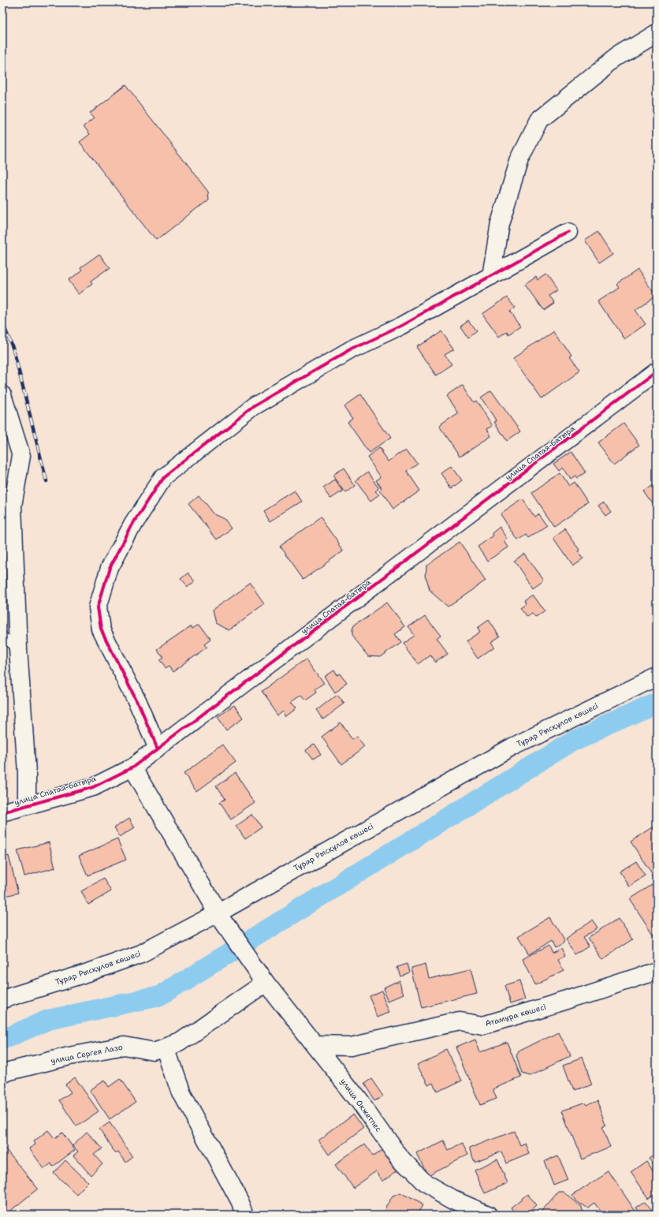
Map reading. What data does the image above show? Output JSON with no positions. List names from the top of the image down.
{
  "streets": {
    "street": [
      "улица Спатая-батыра",
      "Тұрар Рысқұлов көшесі",
      "Атамұра көшесі",
      "улица Сергея Лазо",
      "улица Окжетпес"
    ]
  },
  "crossings": [
    ["улица Спатая-батыра", "улица Окжетпес"],
    ["Тұрар Рысқұлов көшесі", "улица Окжетпес"],
    ["Атамұра көшесі", "улица Окжетпес"],
    ["улица Сергея Лазо", "улица Окжетпес"]
  ]
}
